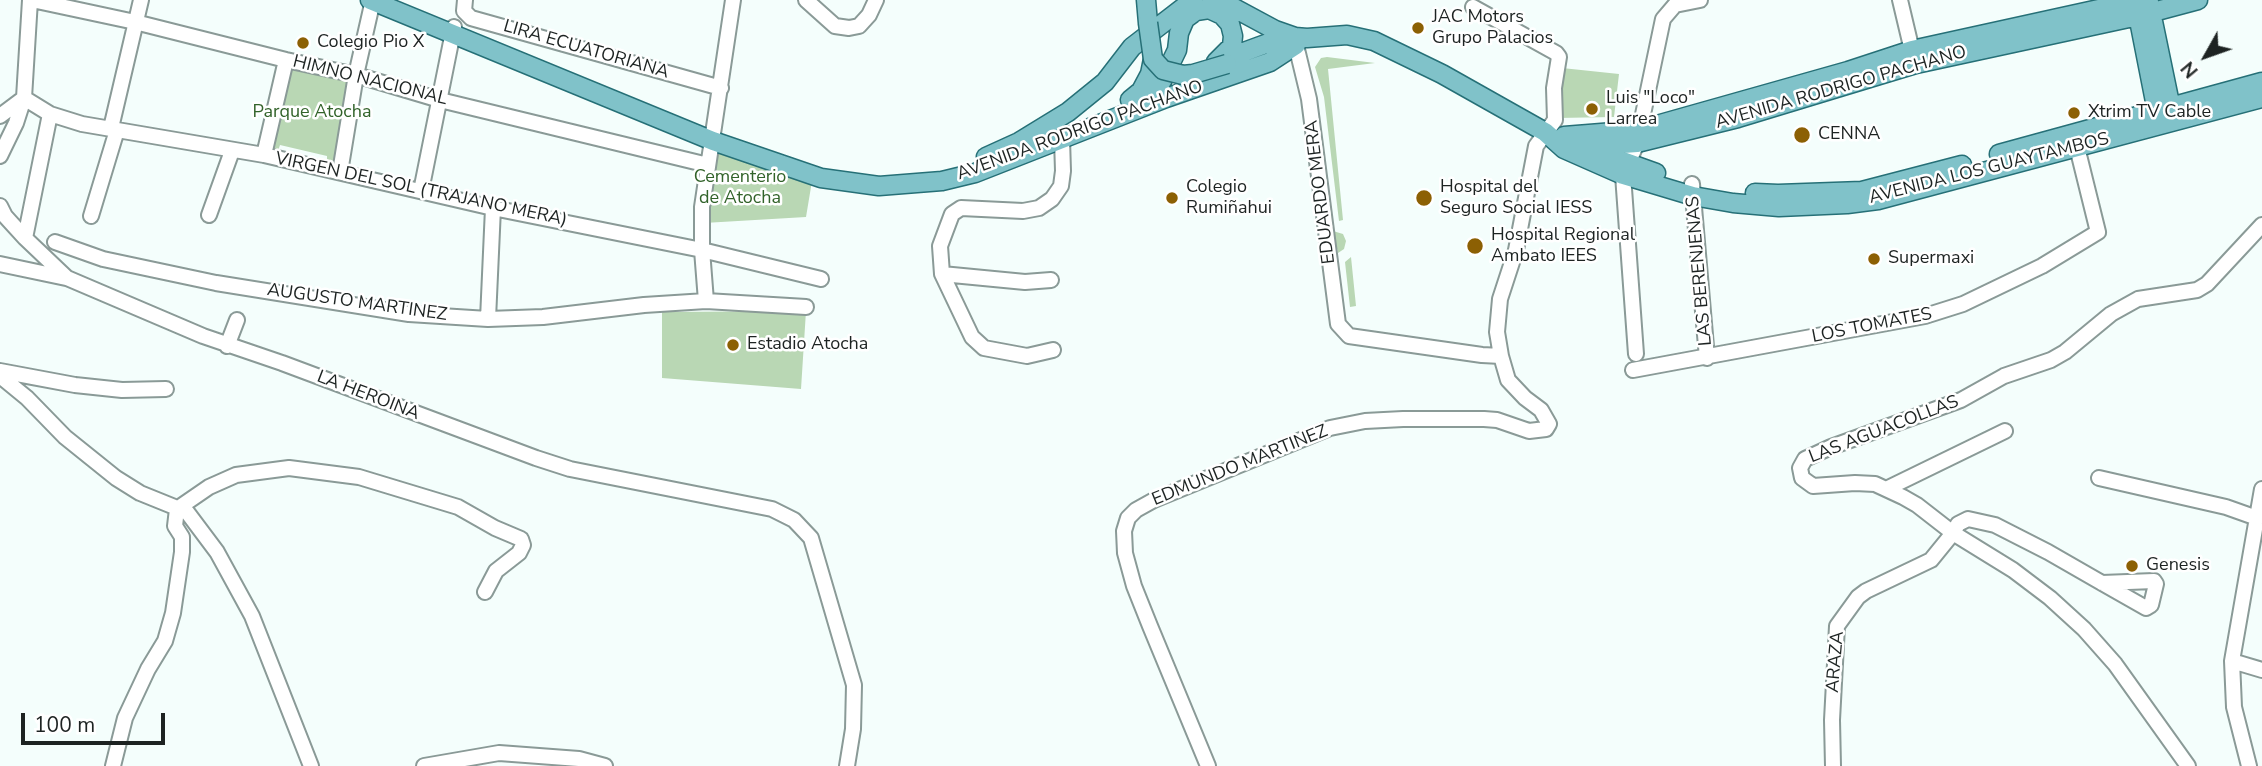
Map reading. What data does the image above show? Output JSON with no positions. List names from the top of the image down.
{
  "streets": {
    "main road": ["AVENIDA RODRIGO PACHANO", "AVENIDA LOS GUAYTAMBOS"],
    "street": [
      "LIRA ECUATORIANA",
      "HIMNO NACIONAL",
      "VIRGEN DEL SOL (TRAJANO MERA)",
      "EDUARDO MERA",
      "LAS BERENJENAS",
      "AUGUSTO MARTINEZ",
      "LOS TOMATES",
      "LA HEROINA",
      "LAS AGUACOLLAS",
      "EDMUNDO MARTINEZ",
      "ARAZA"
    ]
  },
  "crossings": [
    ["AVENIDA RODRIGO PACHANO", "AVENIDA LOS GUAYTAMBOS"],
    ["AVENIDA RODRIGO PACHANO", "EDUARDO MERA"],
    ["AVENIDA LOS GUAYTAMBOS", "LAS BERENJENAS"],
    ["AVENIDA LOS GUAYTAMBOS", "LOS TOMATES"],
    ["AVENIDA LOS GUAYTAMBOS", "EDMUNDO MARTINEZ"],
    ["EDUARDO MERA", "EDMUNDO MARTINEZ"],
    ["LAS BERENJENAS", "LOS TOMATES"],
    ["LAS AGUACOLLAS", "ARAZA"]
  ],
  "parks": ["Parque Atocha", "Cementerio de Atocha"],
  "places": [
    "JAC Motors Grupo Palacios",
    "Colegio Pio X",
    "Luis \"Loco\" Larrea",
    "Xtrim TV Cable",
    "CENNA",
    "Colegio Rumiñahui",
    "Hospital del Seguro Social IESS",
    "Hospital Regional Ambato IEES",
    "Supermaxi",
    "Estadio Atocha",
    "Genesis"
  ],
  "scale_bar": "100 m",
  "north": "bottom left"
}
